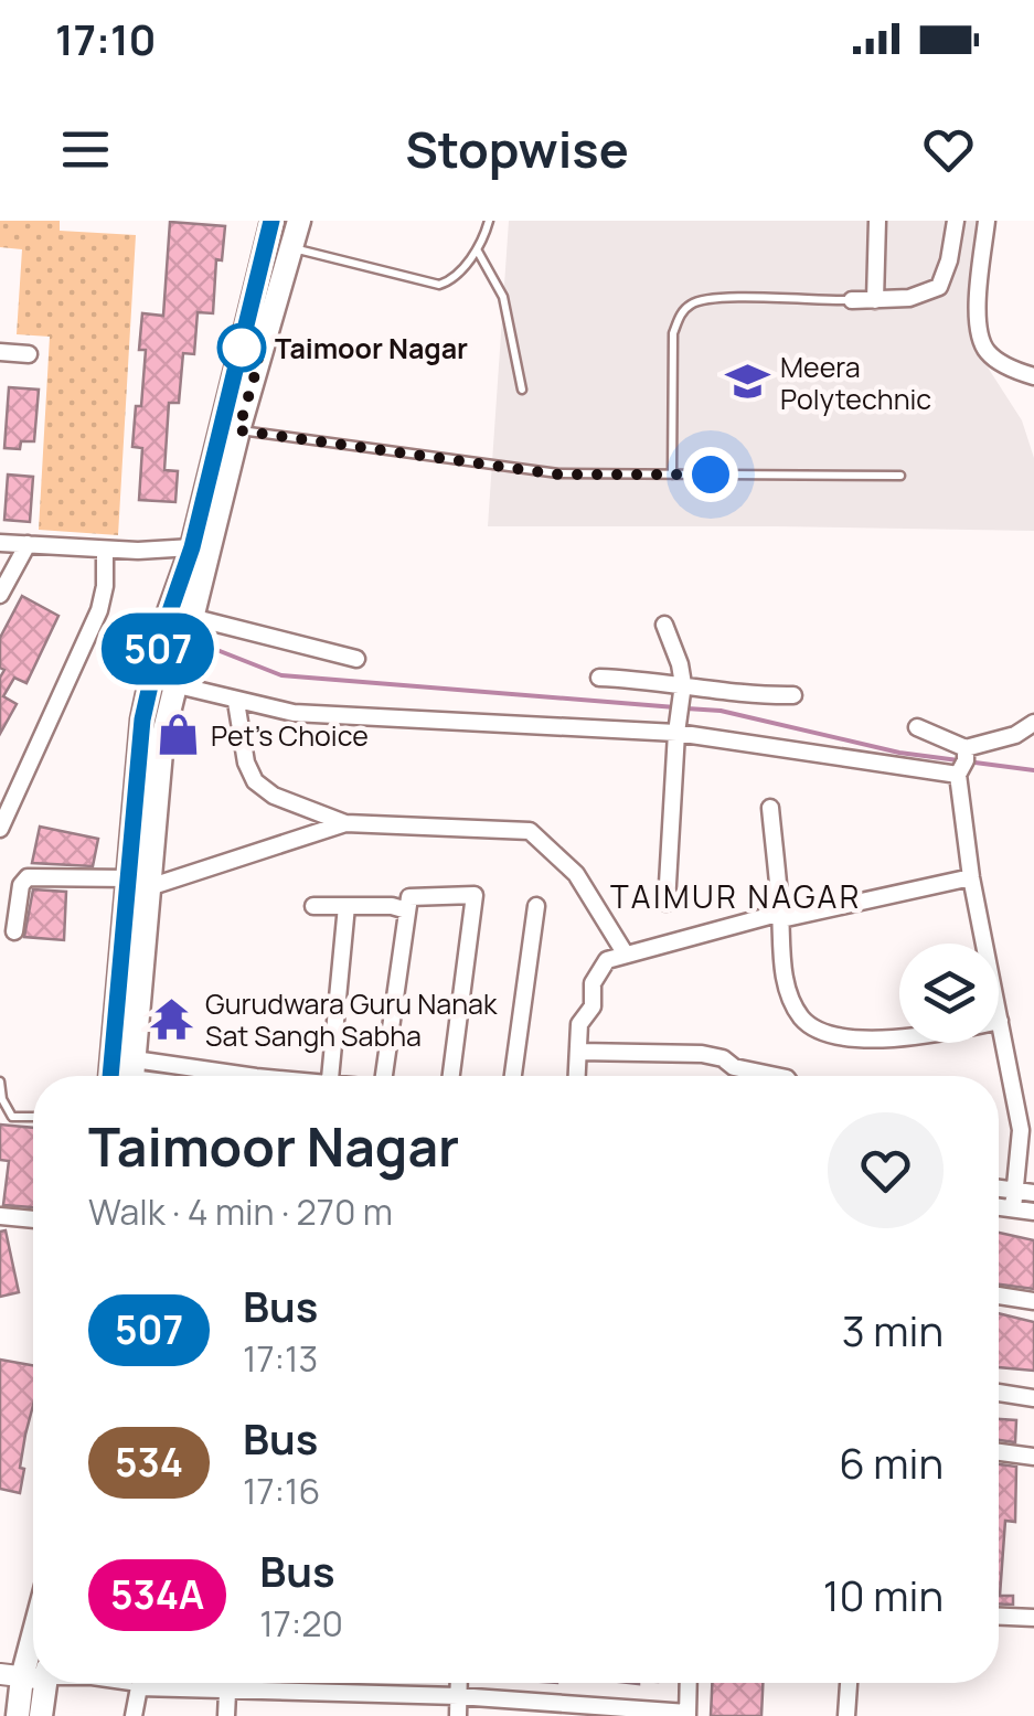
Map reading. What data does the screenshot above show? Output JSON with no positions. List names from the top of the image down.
{
  "districts": ["TAIMUR NAGAR"],
  "places": {
    "other": ["Taimoor Nagar"],
    "school or university": ["Meera Polytechnic"],
    "shop": ["Pet's Choice"],
    "temple": ["Gurudwara Guru Nanak Sat Sangh Sabha"]
  },
  "lines": ["bus line 507"],
  "page": {
    "status": "17:10",
    "header": "Stopwise",
    "on_map": "507",
    "heading": ["Taimoor Nagar", "Walk · 4 min · 270 m"],
    "list": [
      {
        "mark": "507",
        "name": "Bus",
        "note": "17:13",
        "value": "3 min"
      },
      {
        "mark": "534",
        "name": "Bus",
        "note": "17:16",
        "value": "6 min"
      },
      {
        "mark": "534A",
        "name": "Bus",
        "note": "17:20",
        "value": "10 min"
      }
    ]
  }
}
